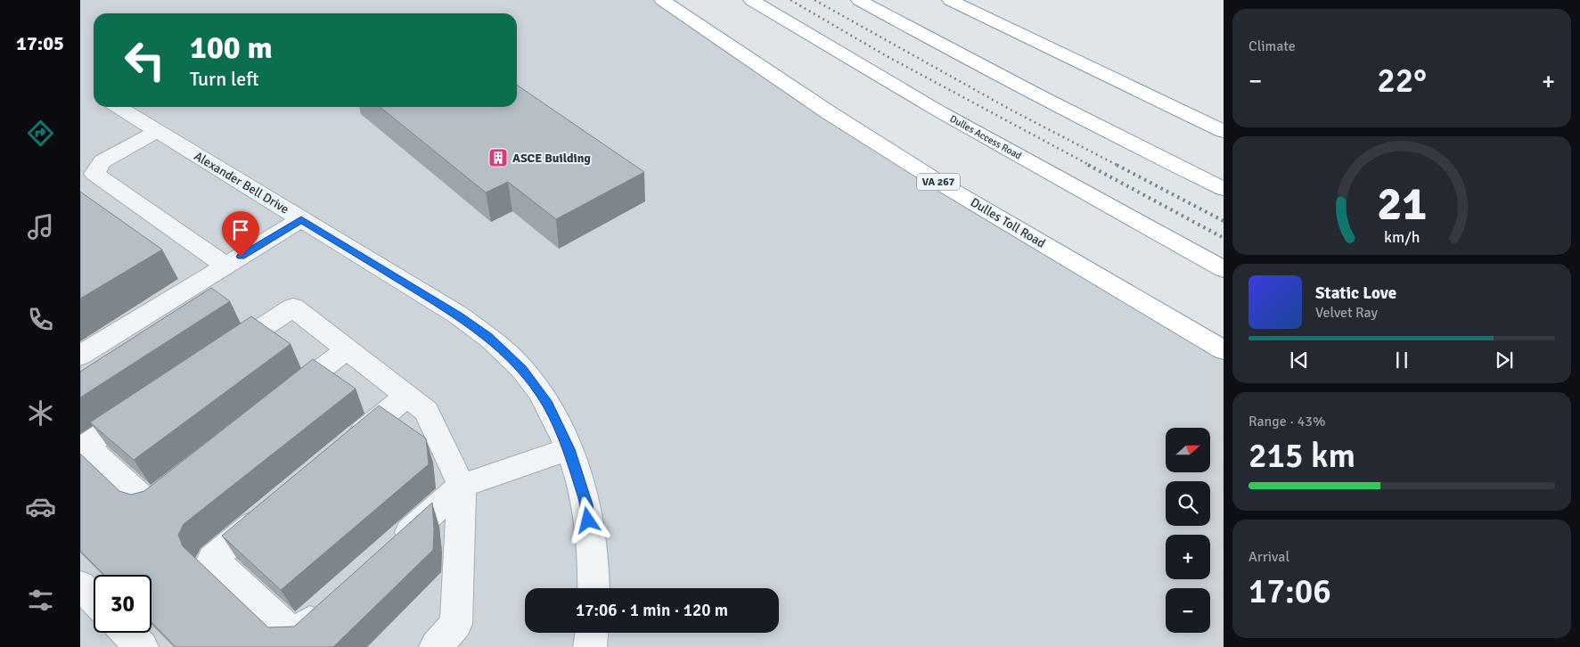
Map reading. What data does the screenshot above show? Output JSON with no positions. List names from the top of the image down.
{
  "streets": {
    "highway": ["Dulles Access Road", "VA 267", "Dulles Toll Road"],
    "street": ["Alexander Bell Drive"]
  },
  "places": {
    "building": ["ASCE Building"]
  },
  "north": "right",
  "page": {
    "tabs": "17:05",
    "tile": [
      "Climate",
      ["Range · 43%", "215 km"],
      ["Arrival", "17:06"]
    ],
    "turn": ["100 m", "Turn left"],
    "heat": ["−", "22°", "+"],
    "song": ["Static Love", "Velvet Ray"],
    "map_buttons": ["+", "−"],
    "limit": "30",
    "trip": "17:06 · 1 min · 120 m",
    "gauge": ["21", "km/h"]
  }
}
